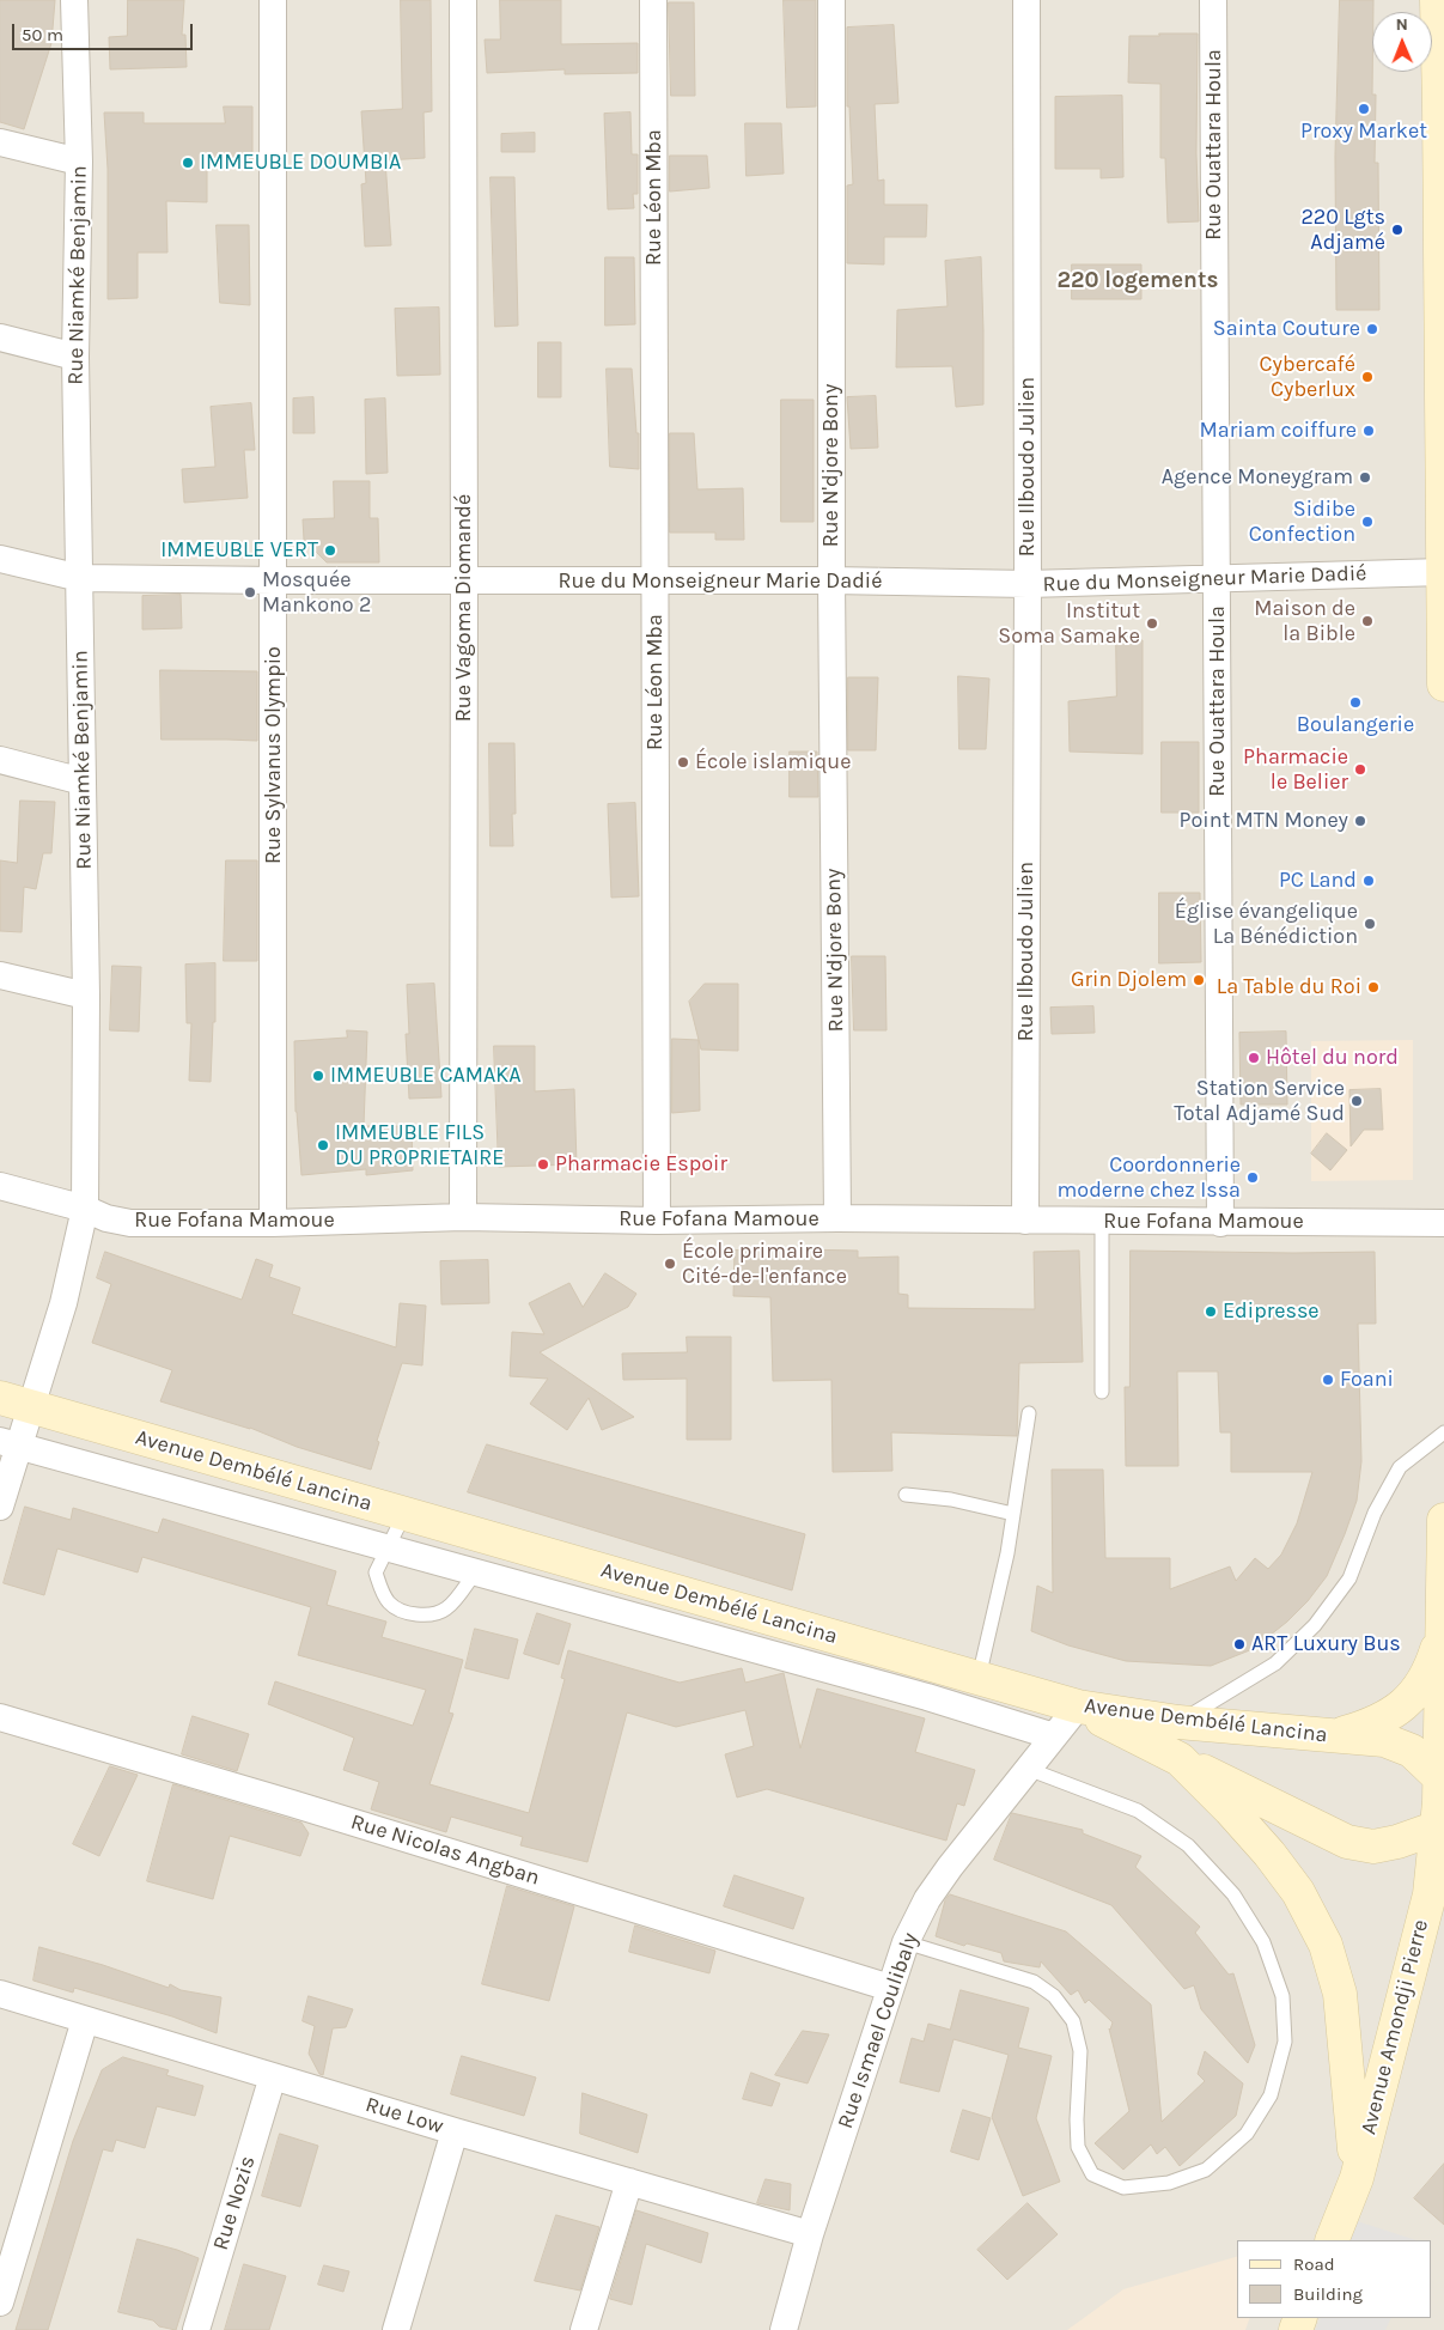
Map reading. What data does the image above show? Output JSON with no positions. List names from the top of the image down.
{
  "streets": {
    "street": [
      "Rue Ouattara Houla",
      "Rue Léon Mba",
      "Rue Niamké Benjamin",
      "Rue N'djore Bony",
      "Rue Ilboudo Julien",
      "Rue du Monseigneur Marie Dadié",
      "Rue Vagoma Diomandé",
      "Rue Sylvanus Olympio",
      "Rue Fofana Mamoue",
      "Avenue Dembélé Lancina",
      "Rue Nicolas Angban",
      "Avenue Amondji Pierre",
      "Rue Ismael Coulibaly",
      "Rue Low",
      "Rue Nozis"
    ]
  },
  "crossings": [
    ["Rue Ouattara Houla", "Rue du Monseigneur Marie Dadié"],
    ["Rue Ouattara Houla", "Rue Fofana Mamoue"],
    ["Rue Léon Mba", "Rue du Monseigneur Marie Dadié"],
    ["Rue Léon Mba", "Rue Fofana Mamoue"],
    ["Rue Niamké Benjamin", "Rue du Monseigneur Marie Dadié"],
    ["Rue Niamké Benjamin", "Rue Fofana Mamoue"],
    ["Rue Niamké Benjamin", "Avenue Dembélé Lancina"],
    ["Rue N'djore Bony", "Rue du Monseigneur Marie Dadié"],
    ["Rue N'djore Bony", "Rue Fofana Mamoue"],
    ["Rue Ilboudo Julien", "Rue du Monseigneur Marie Dadié"],
    ["Rue Ilboudo Julien", "Rue Fofana Mamoue"],
    ["Rue du Monseigneur Marie Dadié", "Rue Vagoma Diomandé"],
    ["Rue du Monseigneur Marie Dadié", "Rue Sylvanus Olympio"],
    ["Rue Vagoma Diomandé", "Rue Fofana Mamoue"],
    ["Rue Sylvanus Olympio", "Rue Fofana Mamoue"],
    ["Avenue Dembélé Lancina", "Avenue Amondji Pierre"],
    ["Avenue Dembélé Lancina", "Rue Ismael Coulibaly"],
    ["Rue Nicolas Angban", "Rue Ismael Coulibaly"],
    ["Rue Ismael Coulibaly", "Rue Low"],
    ["Rue Low", "Rue Nozis"]
  ],
  "districts": ["220 logements"],
  "places": [
    "Proxy Market",
    "IMMEUBLE DOUMBIA",
    "220 Lgts Adjamé",
    "Sainta Couture",
    "Cybercafé Cyberlux",
    "Mariam coiffure",
    "Agence Moneygram",
    "Sidibe Confection",
    "IMMEUBLE VERT",
    "Mosquée Mankono 2",
    "Maison de la Bible",
    "Institut Soma Samake",
    "Boulangerie",
    "École islamique",
    "Pharmacie le Belier",
    "Point MTN Money",
    "PC Land",
    "Église évangelique La Bénédiction",
    "Grin Djolem",
    "La Table du Roi",
    "Hôtel du nord",
    "IMMEUBLE CAMAKA",
    "Station Service Total Adjamé Sud",
    "IMMEUBLE FILS DU PROPRIETAIRE",
    "Pharmacie Espoir",
    "Coordonnerie moderne chez Issa",
    "École primaire Cité-de-l'enfance",
    "Edipresse",
    "Foani",
    "ART Luxury Bus"
  ],
  "legend": ["Road", "Building"],
  "scale_bar": "50 m",
  "north": "top"
}
